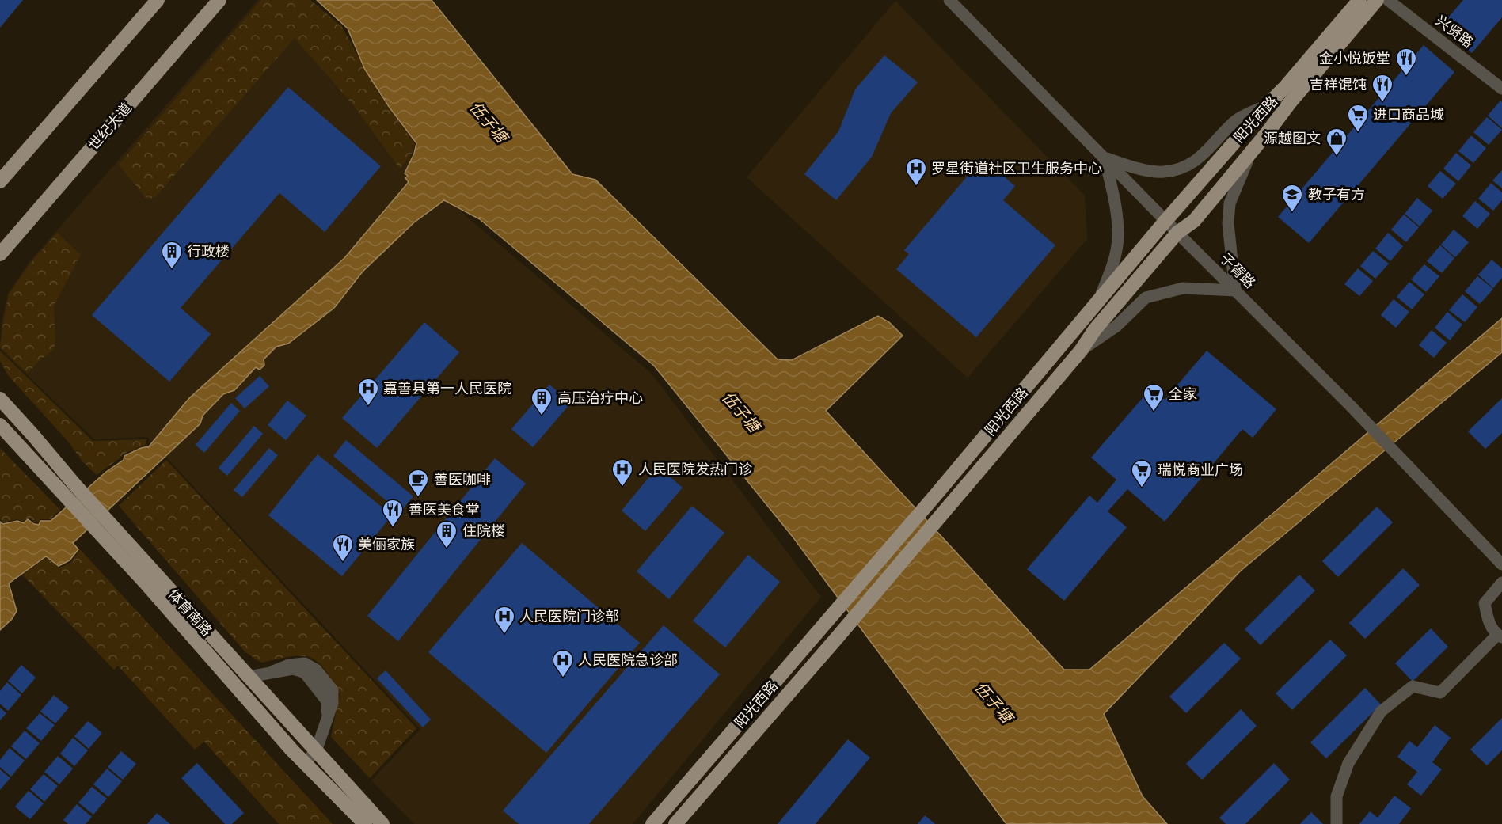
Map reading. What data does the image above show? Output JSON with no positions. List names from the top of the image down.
{
  "streets": {
    "main road": ["阳光西路", "世纪大道", "体育南路"],
    "street": ["兴贤路", "子胥路"]
  },
  "crossings": [
    ["阳光西路", "子胥路"]
  ],
  "water": ["伍子塘"],
  "places": {
    "restaurant": [
      "金小悦饭堂",
      "吉祥馄饨",
      "善医美食堂",
      "美俪家族"
    ],
    "supermarket": ["进口商品城", "全家", "瑞悦商业广场"],
    "shop": ["源越图文"],
    "hospital": [
      "罗星街道社区卫生服务中心",
      "嘉善县第一人民医院",
      "人民医院发热门诊",
      "人民医院门诊部",
      "人民医院急诊部"
    ],
    "school or university": ["教子有方"],
    "building": ["行政楼", "高压治疗中心", "住院楼"],
    "cafe": ["善医咖啡"]
  }
}
